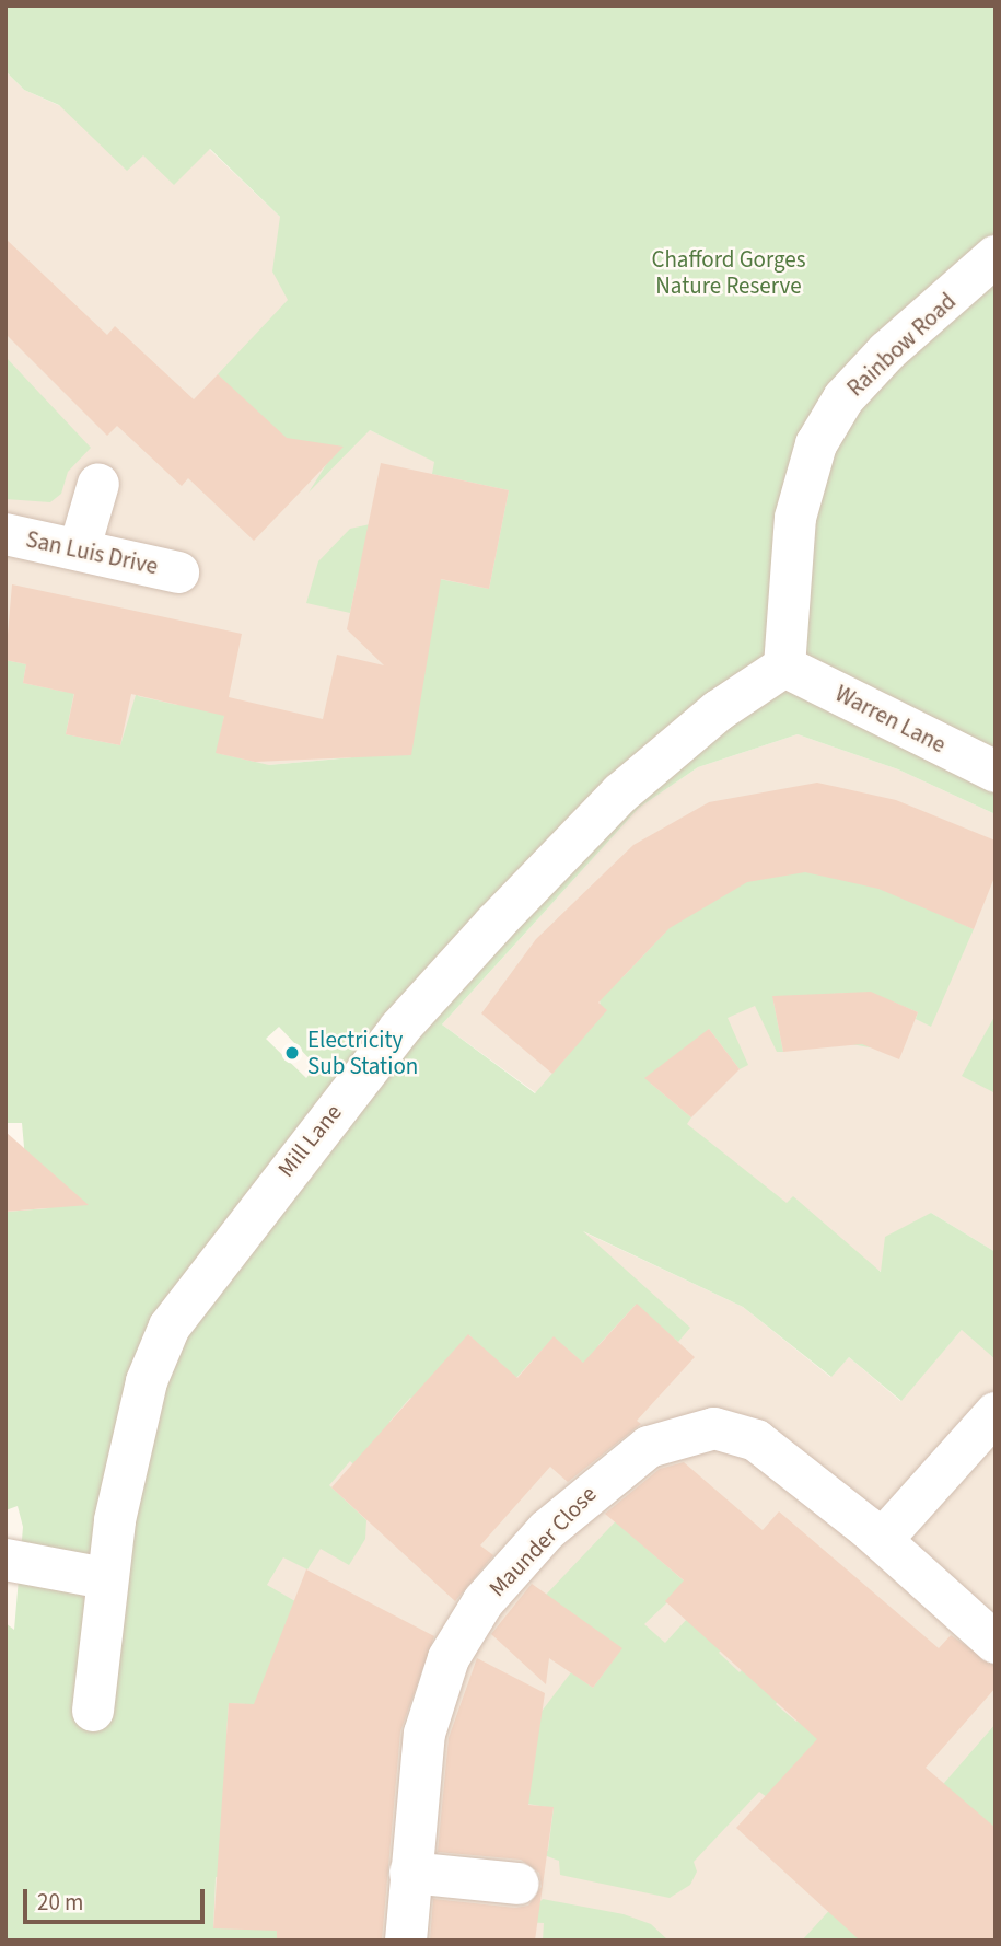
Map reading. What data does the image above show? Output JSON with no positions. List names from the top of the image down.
{
  "streets": {
    "street": [
      "Rainbow Road",
      "San Luis Drive",
      "Warren Lane",
      "Mill Lane",
      "Maunder Close"
    ]
  },
  "crossings": [
    ["Rainbow Road", "Warren Lane"],
    ["Rainbow Road", "Mill Lane"],
    ["Warren Lane", "Mill Lane"]
  ],
  "parks": ["Chafford Gorges Nature Reserve"],
  "places": ["Electricity Sub Station"],
  "scale_bar": "20 m"
}
